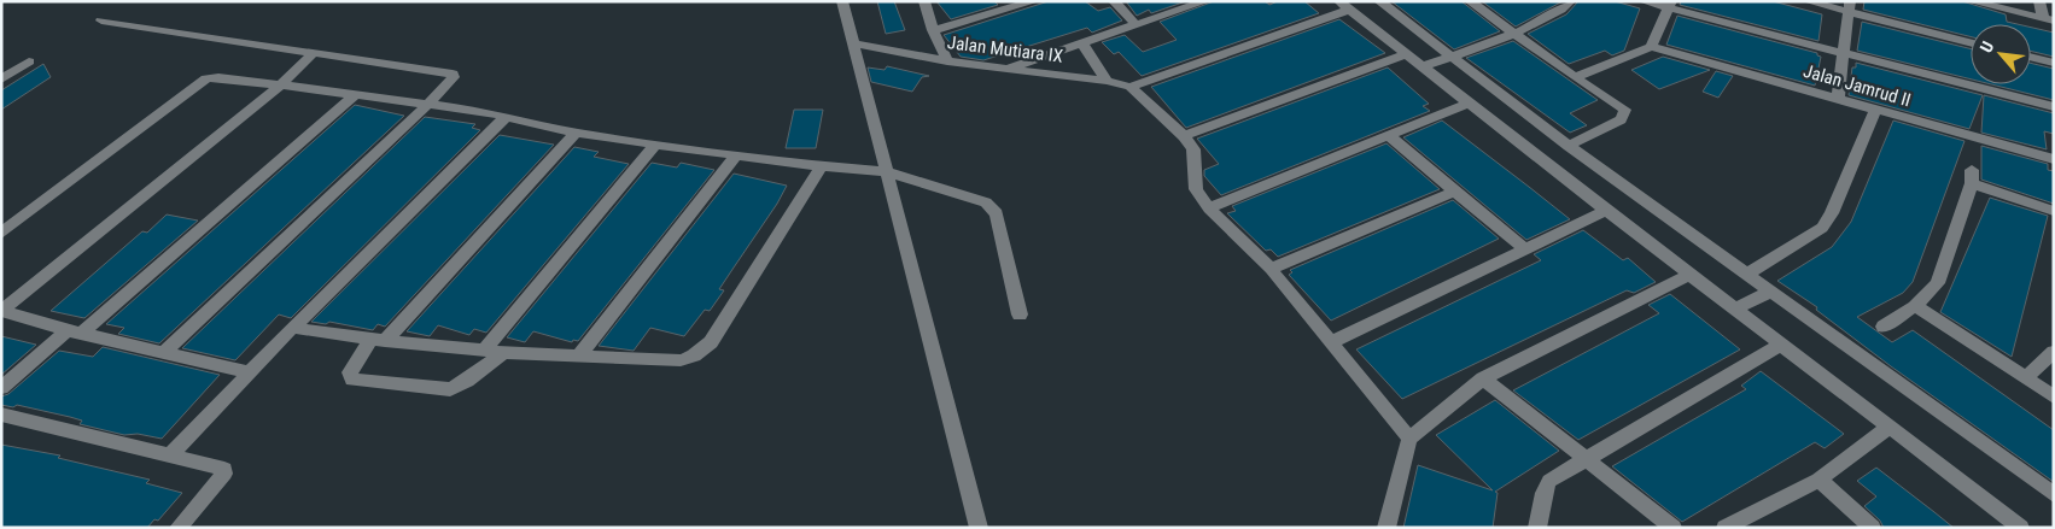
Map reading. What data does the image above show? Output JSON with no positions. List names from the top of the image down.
{
  "streets": {
    "street": ["Jalan Mutiara IX", "Jalan Jamrud II"]
  },
  "north": "top left"
}
